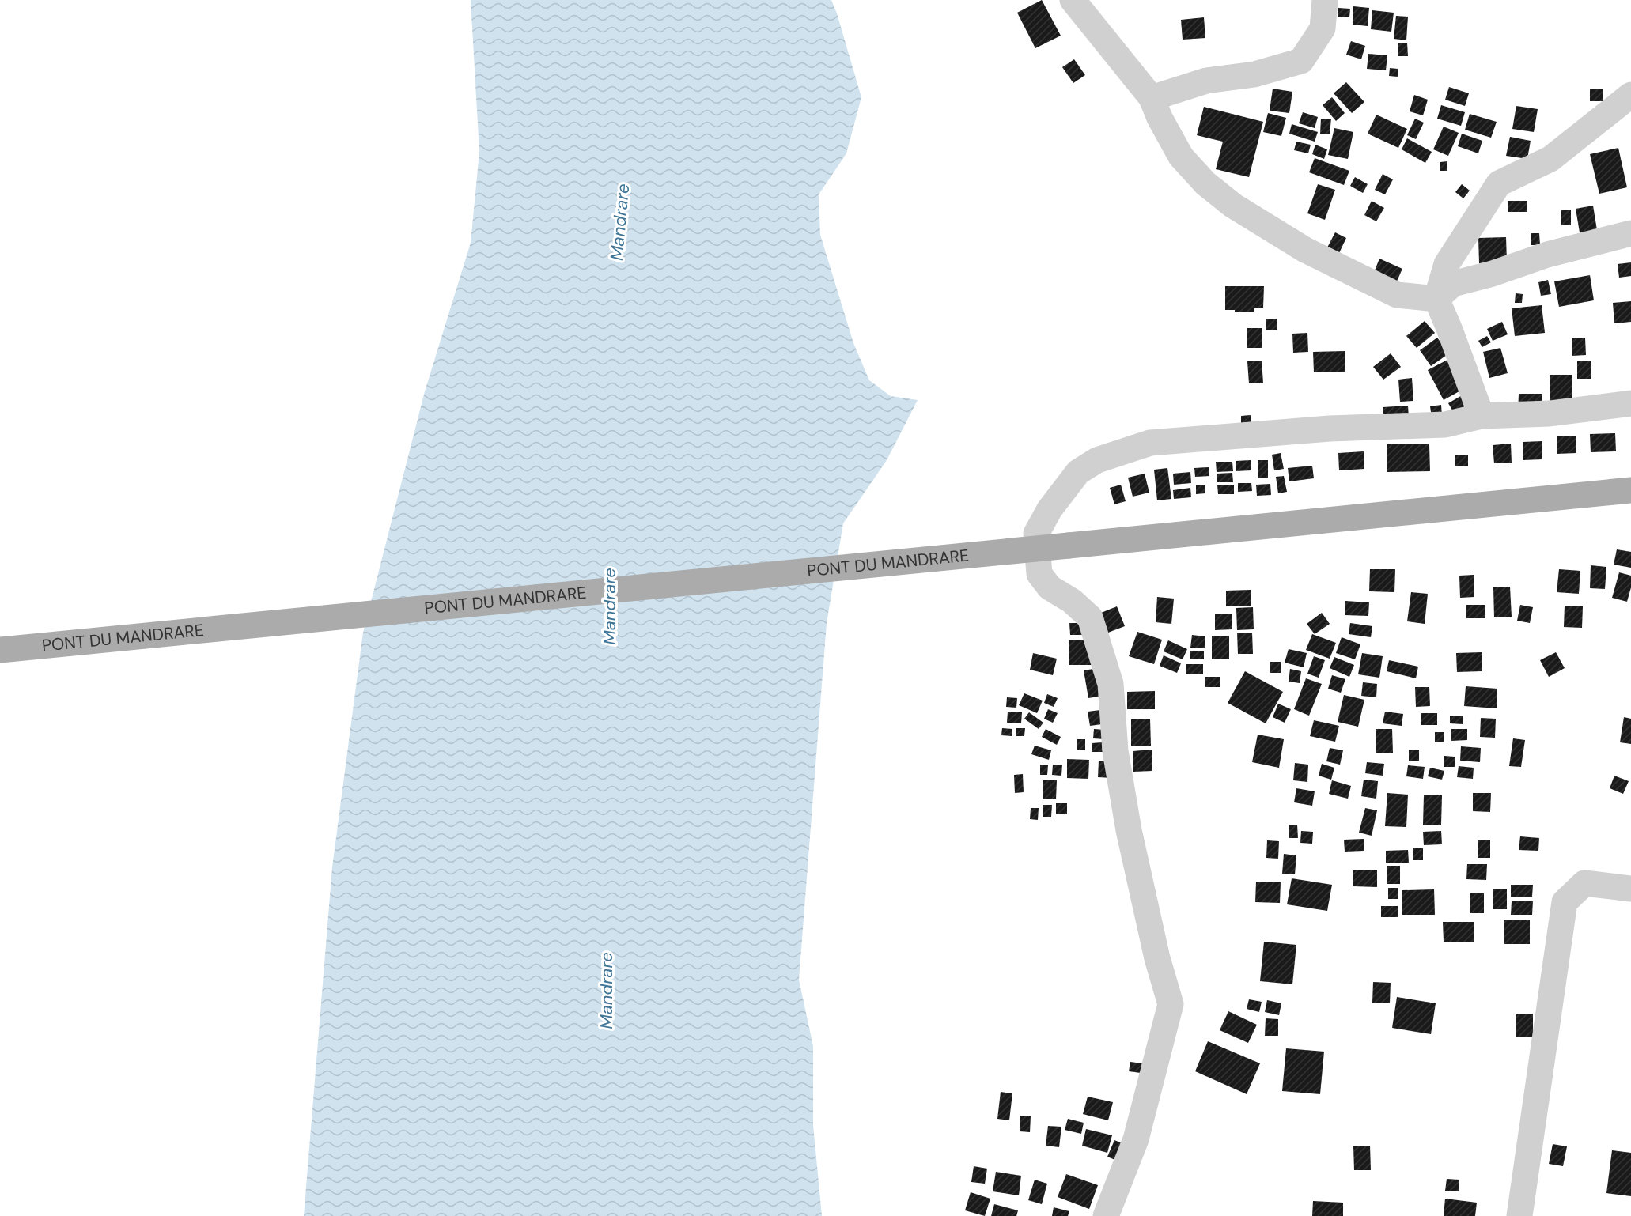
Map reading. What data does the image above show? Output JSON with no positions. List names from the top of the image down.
{
  "streets": {
    "main road": ["PONT DU MANDRARE"]
  },
  "water": ["Mandrare"]
}
